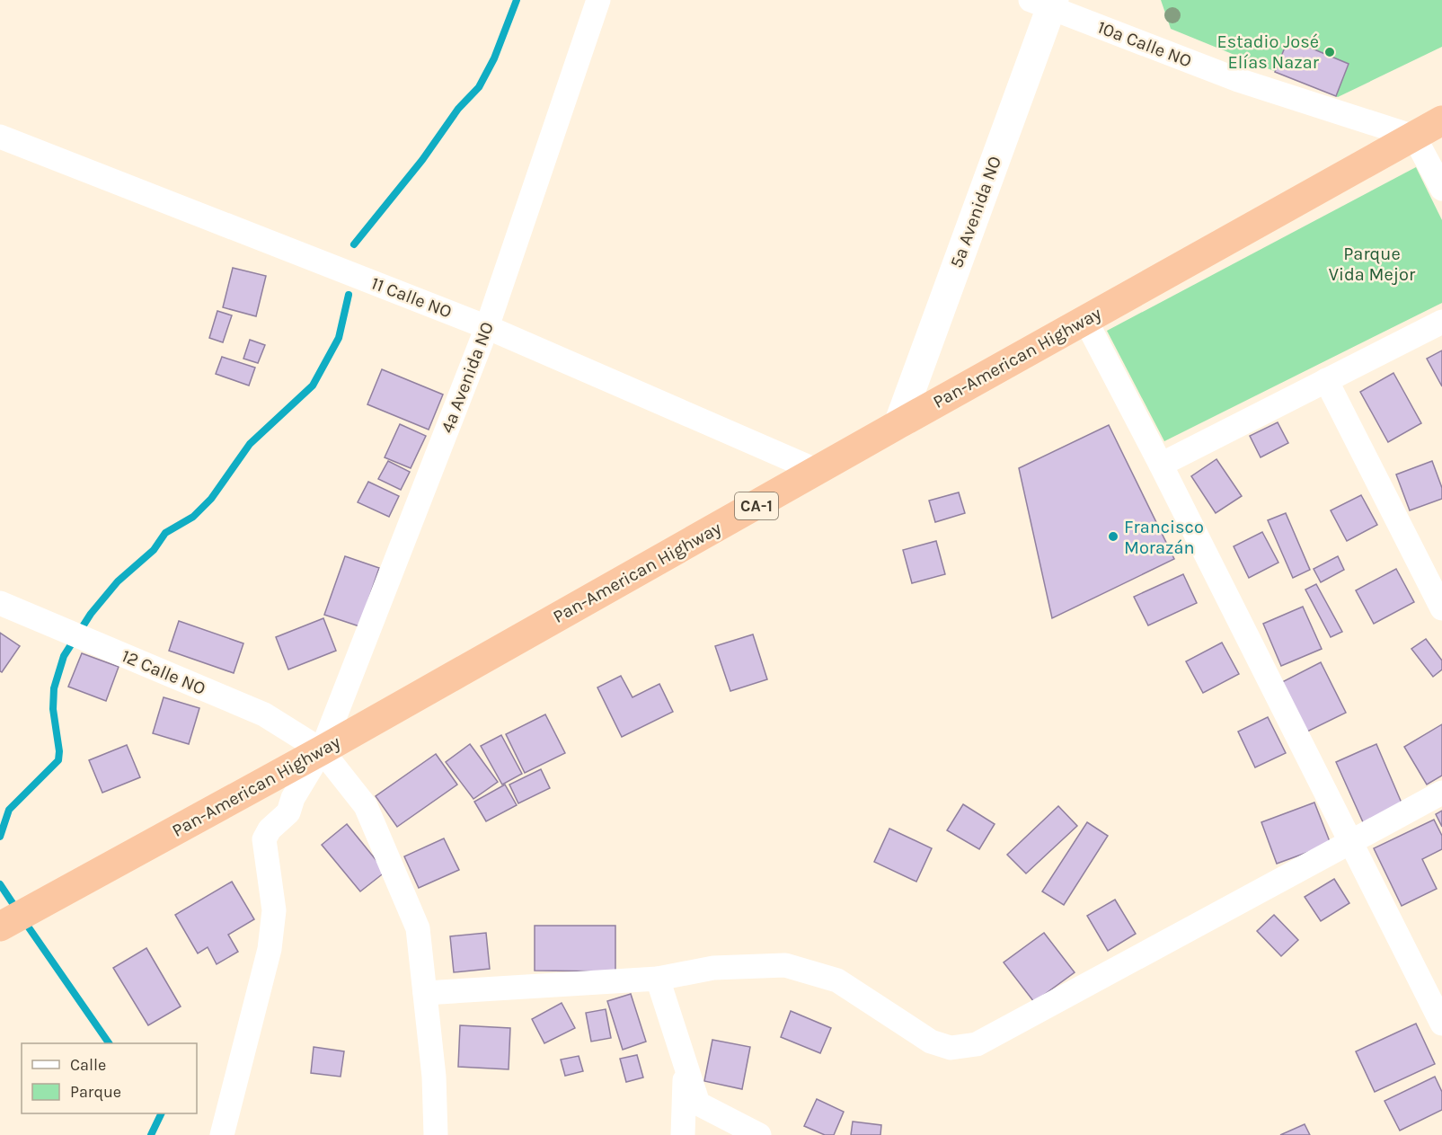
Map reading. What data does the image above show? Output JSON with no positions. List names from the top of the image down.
{
  "streets": {
    "highway": ["Pan-American Highway", "CA-1"],
    "street": [
      "10a Calle NO",
      "5a Avenida NO",
      "11 Calle NO",
      "4a Avenida NO",
      "12 Calle NO"
    ]
  },
  "crossings": [
    ["10a Calle NO", "5a Avenida NO"],
    ["10a Calle NO", "Pan-American Highway"],
    ["5a Avenida NO", "Pan-American Highway"],
    ["11 Calle NO", "Pan-American Highway"],
    ["11 Calle NO", "4a Avenida NO"],
    ["Pan-American Highway", "4a Avenida NO"],
    ["Pan-American Highway", "12 Calle NO"],
    ["4a Avenida NO", "12 Calle NO"]
  ],
  "parks": ["Parque Vida Mejor"],
  "places": ["Estadio José Elías Nazar", "Francisco Morazán"],
  "legend": ["Calle", "Parque"]
}
